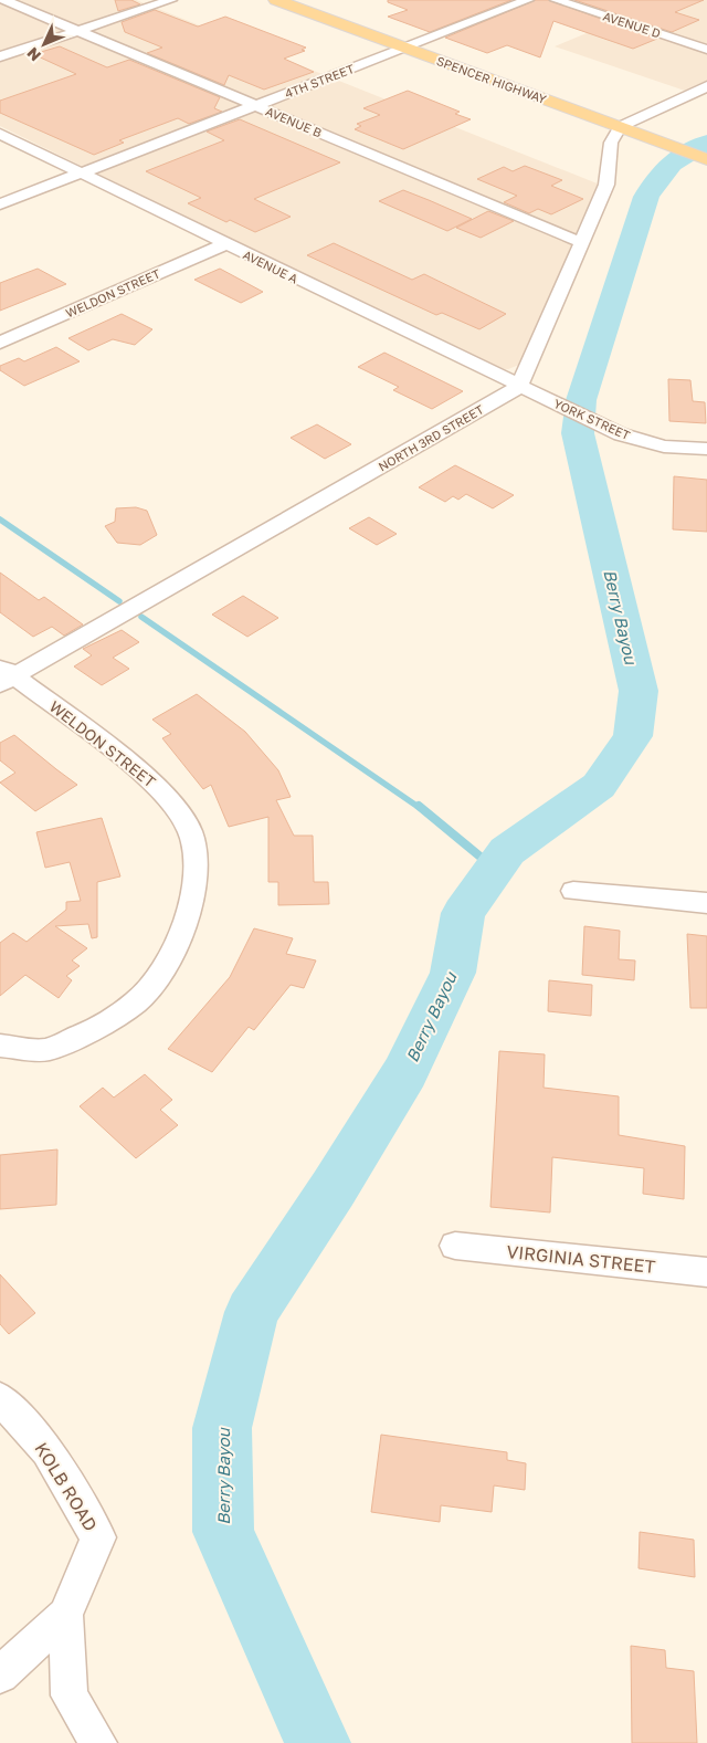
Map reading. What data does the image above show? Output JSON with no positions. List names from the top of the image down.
{
  "streets": {
    "main road": ["SPENCER HIGHWAY"],
    "street": [
      "AVENUE D",
      "4TH STREET",
      "AVENUE B",
      "AVENUE A",
      "WELDON STREET",
      "YORK STREET",
      "NORTH 3RD STREET",
      "VIRGINIA STREET",
      "KOLB ROAD"
    ]
  },
  "crossings": [
    ["SPENCER HIGHWAY", "4TH STREET"],
    ["4TH STREET", "AVENUE B"],
    ["4TH STREET", "AVENUE A"],
    ["AVENUE A", "WELDON STREET"],
    ["AVENUE A", "YORK STREET"],
    ["AVENUE A", "NORTH 3RD STREET"],
    ["WELDON STREET", "NORTH 3RD STREET"]
  ],
  "water": ["Berry Bayou"],
  "north": "bottom left"
}
